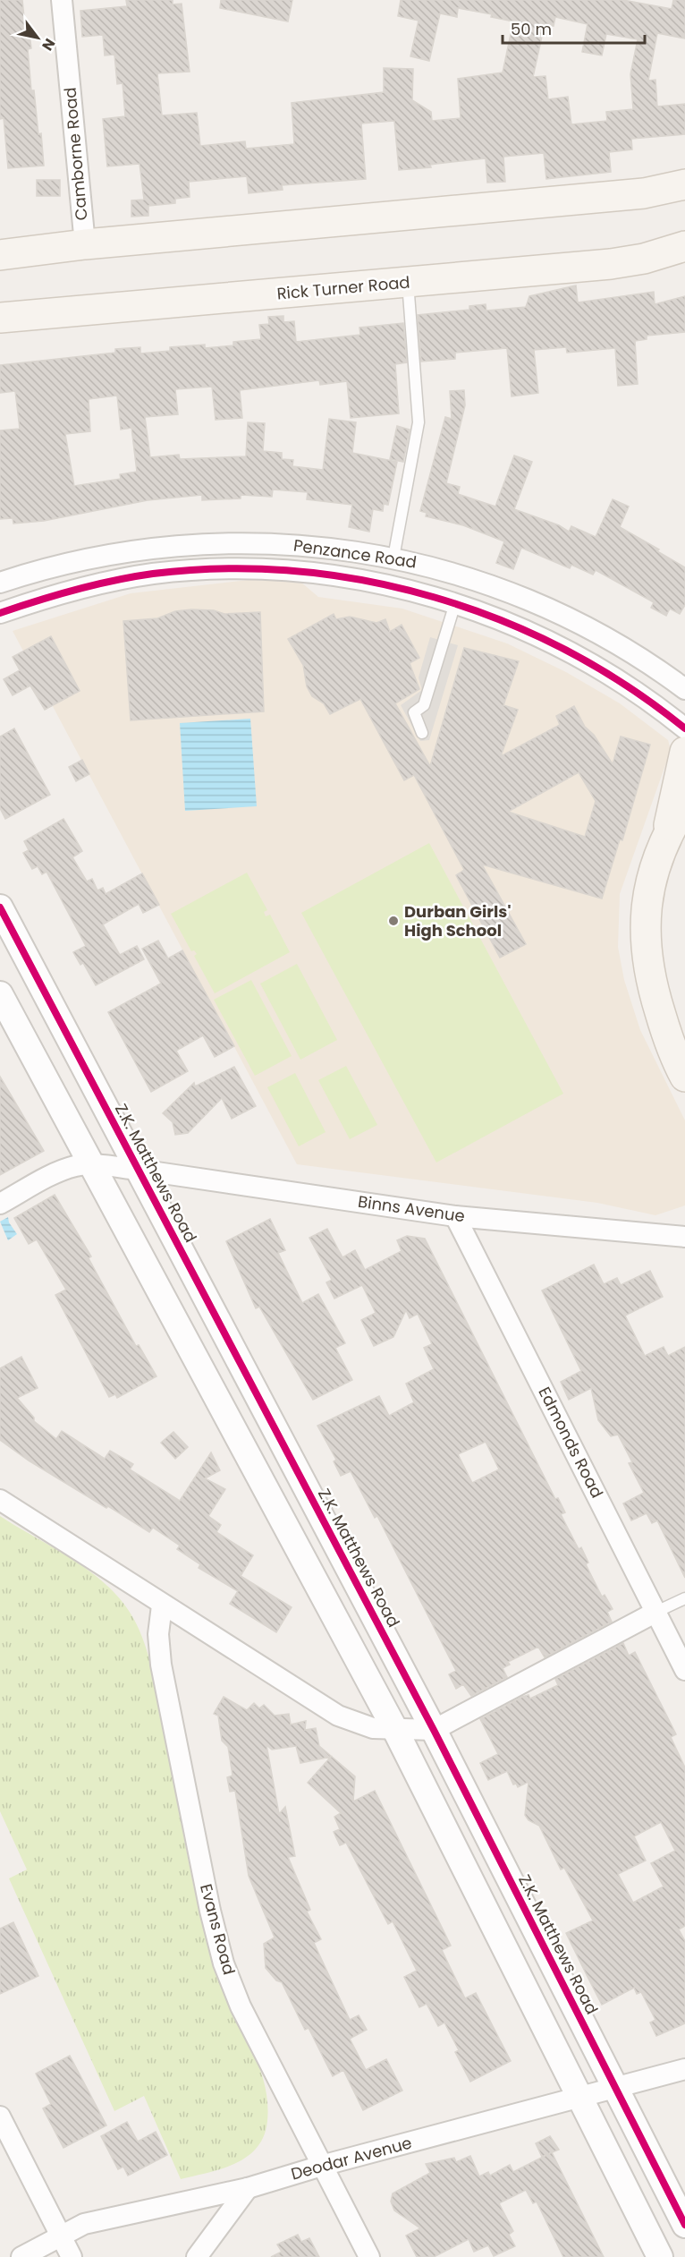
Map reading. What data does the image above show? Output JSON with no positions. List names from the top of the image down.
{
  "streets": {
    "main road": ["Rick Turner Road"],
    "street": [
      "Camborne Road",
      "Penzance Road",
      "Z.K. Matthews Road",
      "Binns Avenue",
      "Edmonds Road",
      "Evans Road",
      "Deodar Avenue"
    ]
  },
  "crossings": [
    ["Z.K. Matthews Road", "Binns Avenue"],
    ["Z.K. Matthews Road", "Deodar Avenue"],
    ["Binns Avenue", "Edmonds Road"],
    ["Evans Road", "Deodar Avenue"]
  ],
  "places": ["Durban Girls' High School"],
  "scale_bar": "50 m",
  "north": "bottom right"
}
